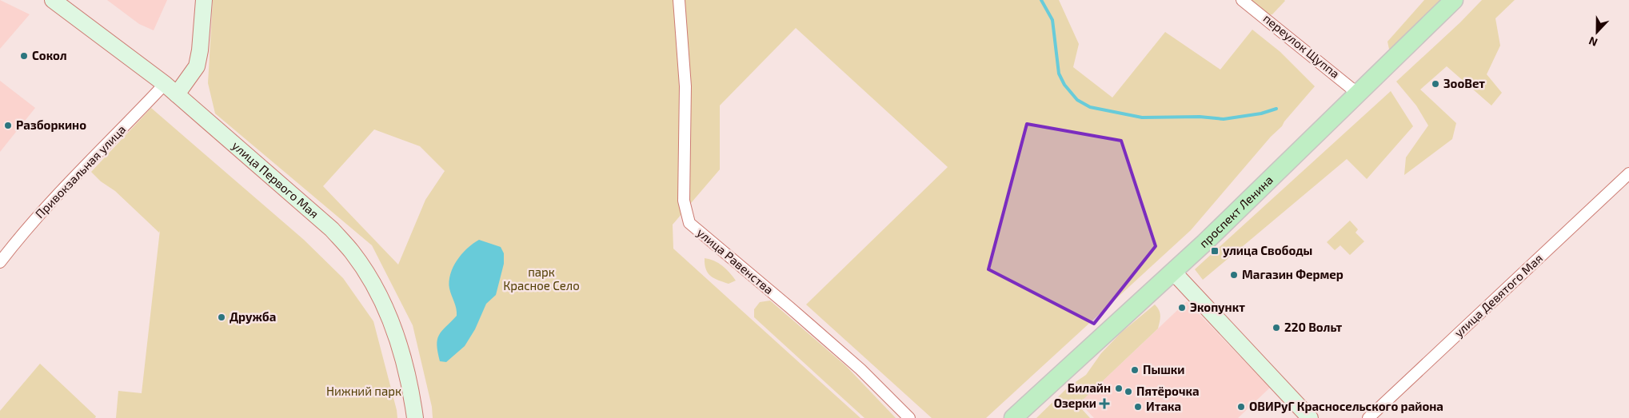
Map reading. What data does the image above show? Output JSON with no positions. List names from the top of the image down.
{
  "streets": {
    "main road": ["улица Первого Мая", "проспект Ленина"],
    "street": [
      "переулок Щуппа",
      "Привокзальная улица",
      "улица Равенства",
      "улица Девятого Мая"
    ]
  },
  "crossings": [
    ["переулок Щуппа", "проспект Ленина"],
    ["Привокзальная улица", "улица Первого Мая"]
  ],
  "parks": ["парк Красное Село", "Нижний парк"],
  "places": {
    "other": [
      "Сокол",
      "ЗооВет",
      "Разборкино",
      "Магазин Фермер",
      "Экопункт",
      "Дружба",
      "220 Вольт",
      "Пышки",
      "Билайн",
      "Пятёрочка",
      "Итака",
      "ОВИРуГ Красносельского района"
    ],
    "transit": ["улица Свободы"],
    "health": ["Озерки"]
  },
  "north": "bottom"
}
